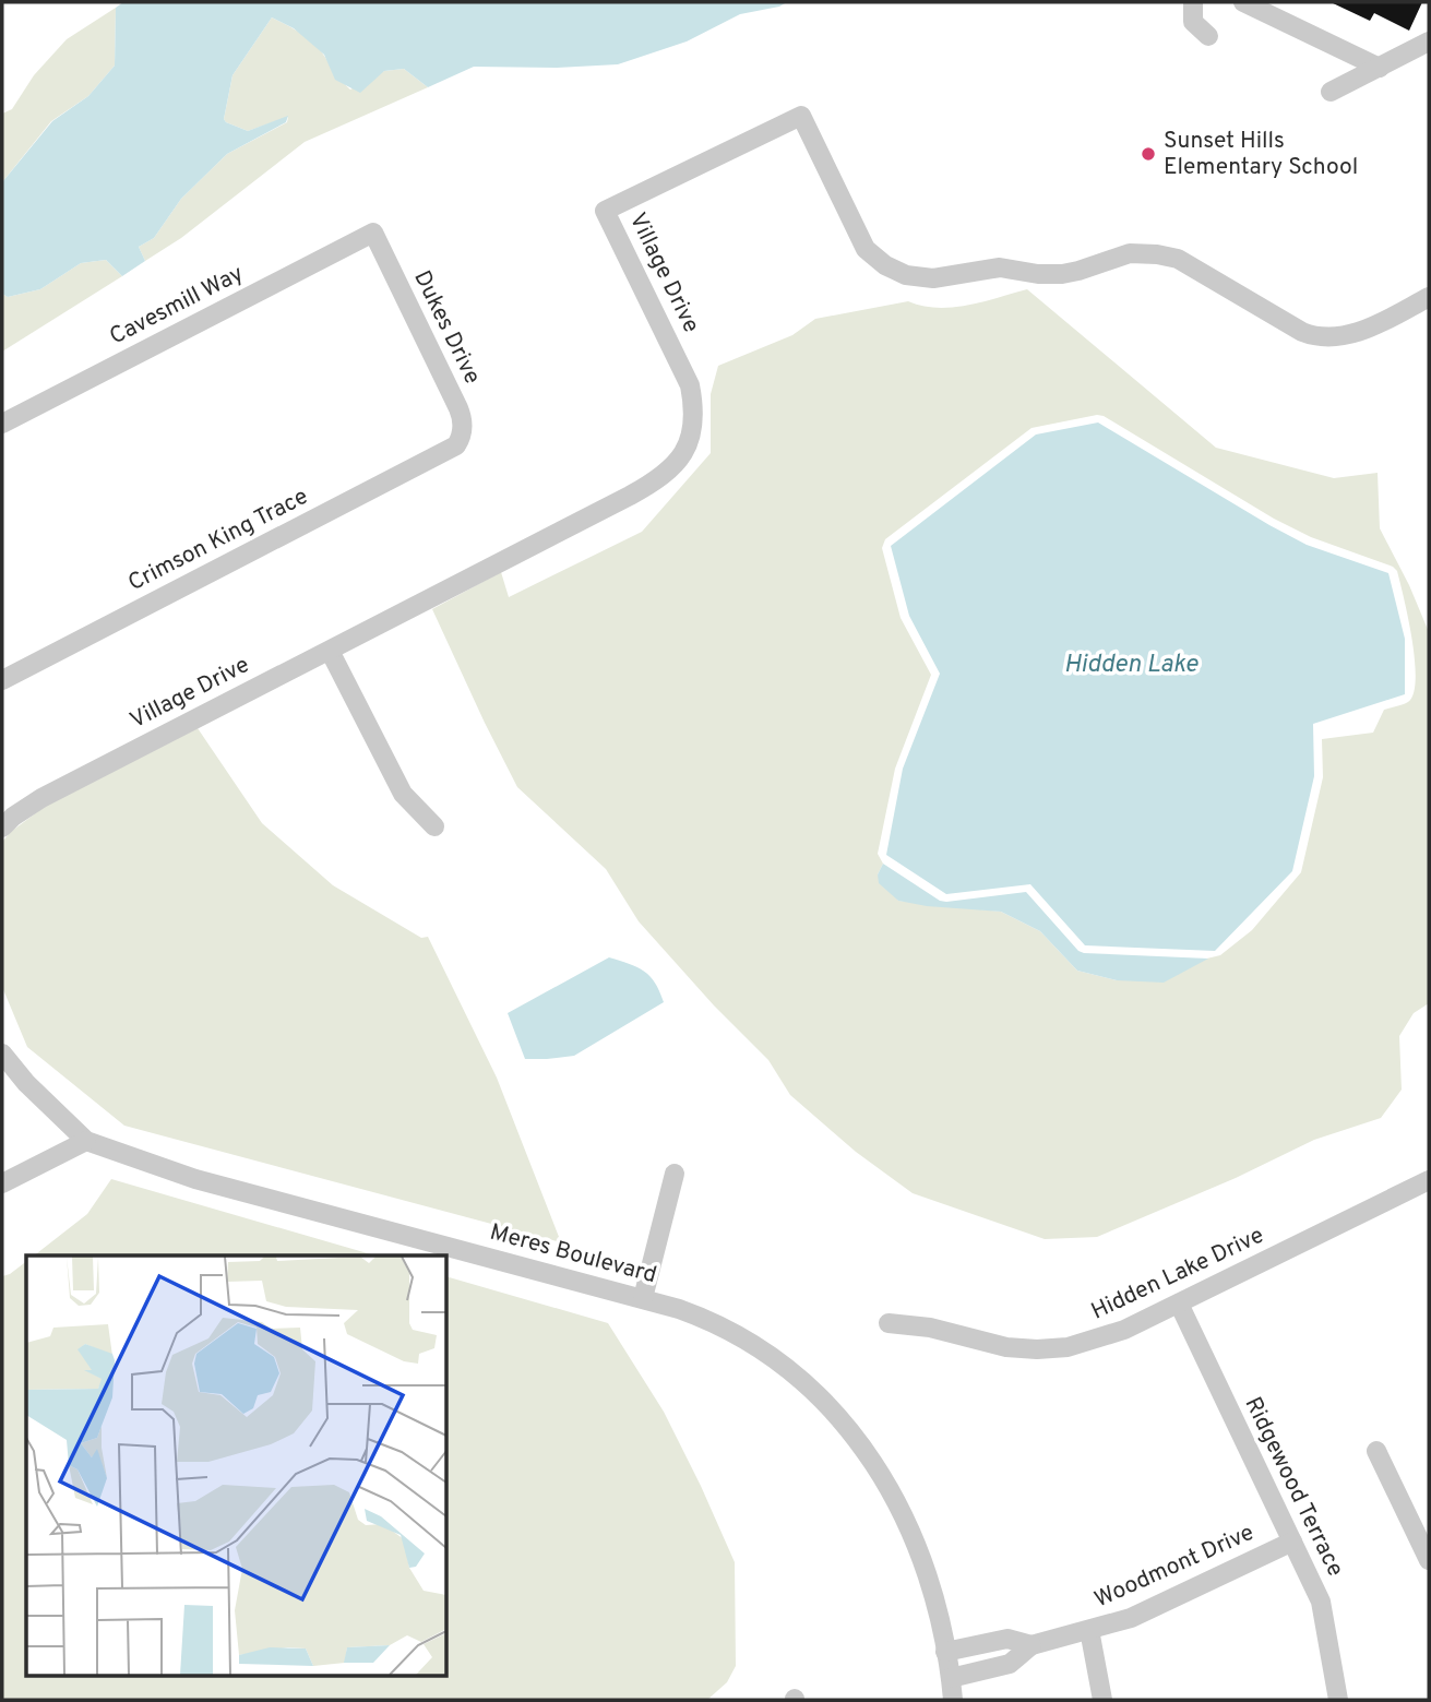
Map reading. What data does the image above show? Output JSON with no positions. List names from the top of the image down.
{
  "streets": {
    "street": [
      "Village Drive",
      "Cavesmill Way",
      "Dukes Drive",
      "Crimson King Trace",
      "Meres Boulevard",
      "Hidden Lake Drive",
      "Ridgewood Terrace",
      "Woodmont Drive"
    ]
  },
  "crossings": [
    ["Cavesmill Way", "Dukes Drive"],
    ["Dukes Drive", "Crimson King Trace"],
    ["Meres Boulevard", "Woodmont Drive"],
    ["Hidden Lake Drive", "Ridgewood Terrace"],
    ["Ridgewood Terrace", "Woodmont Drive"]
  ],
  "water": ["Hidden Lake"],
  "places": ["Sunset Hills Elementary School"]
}
